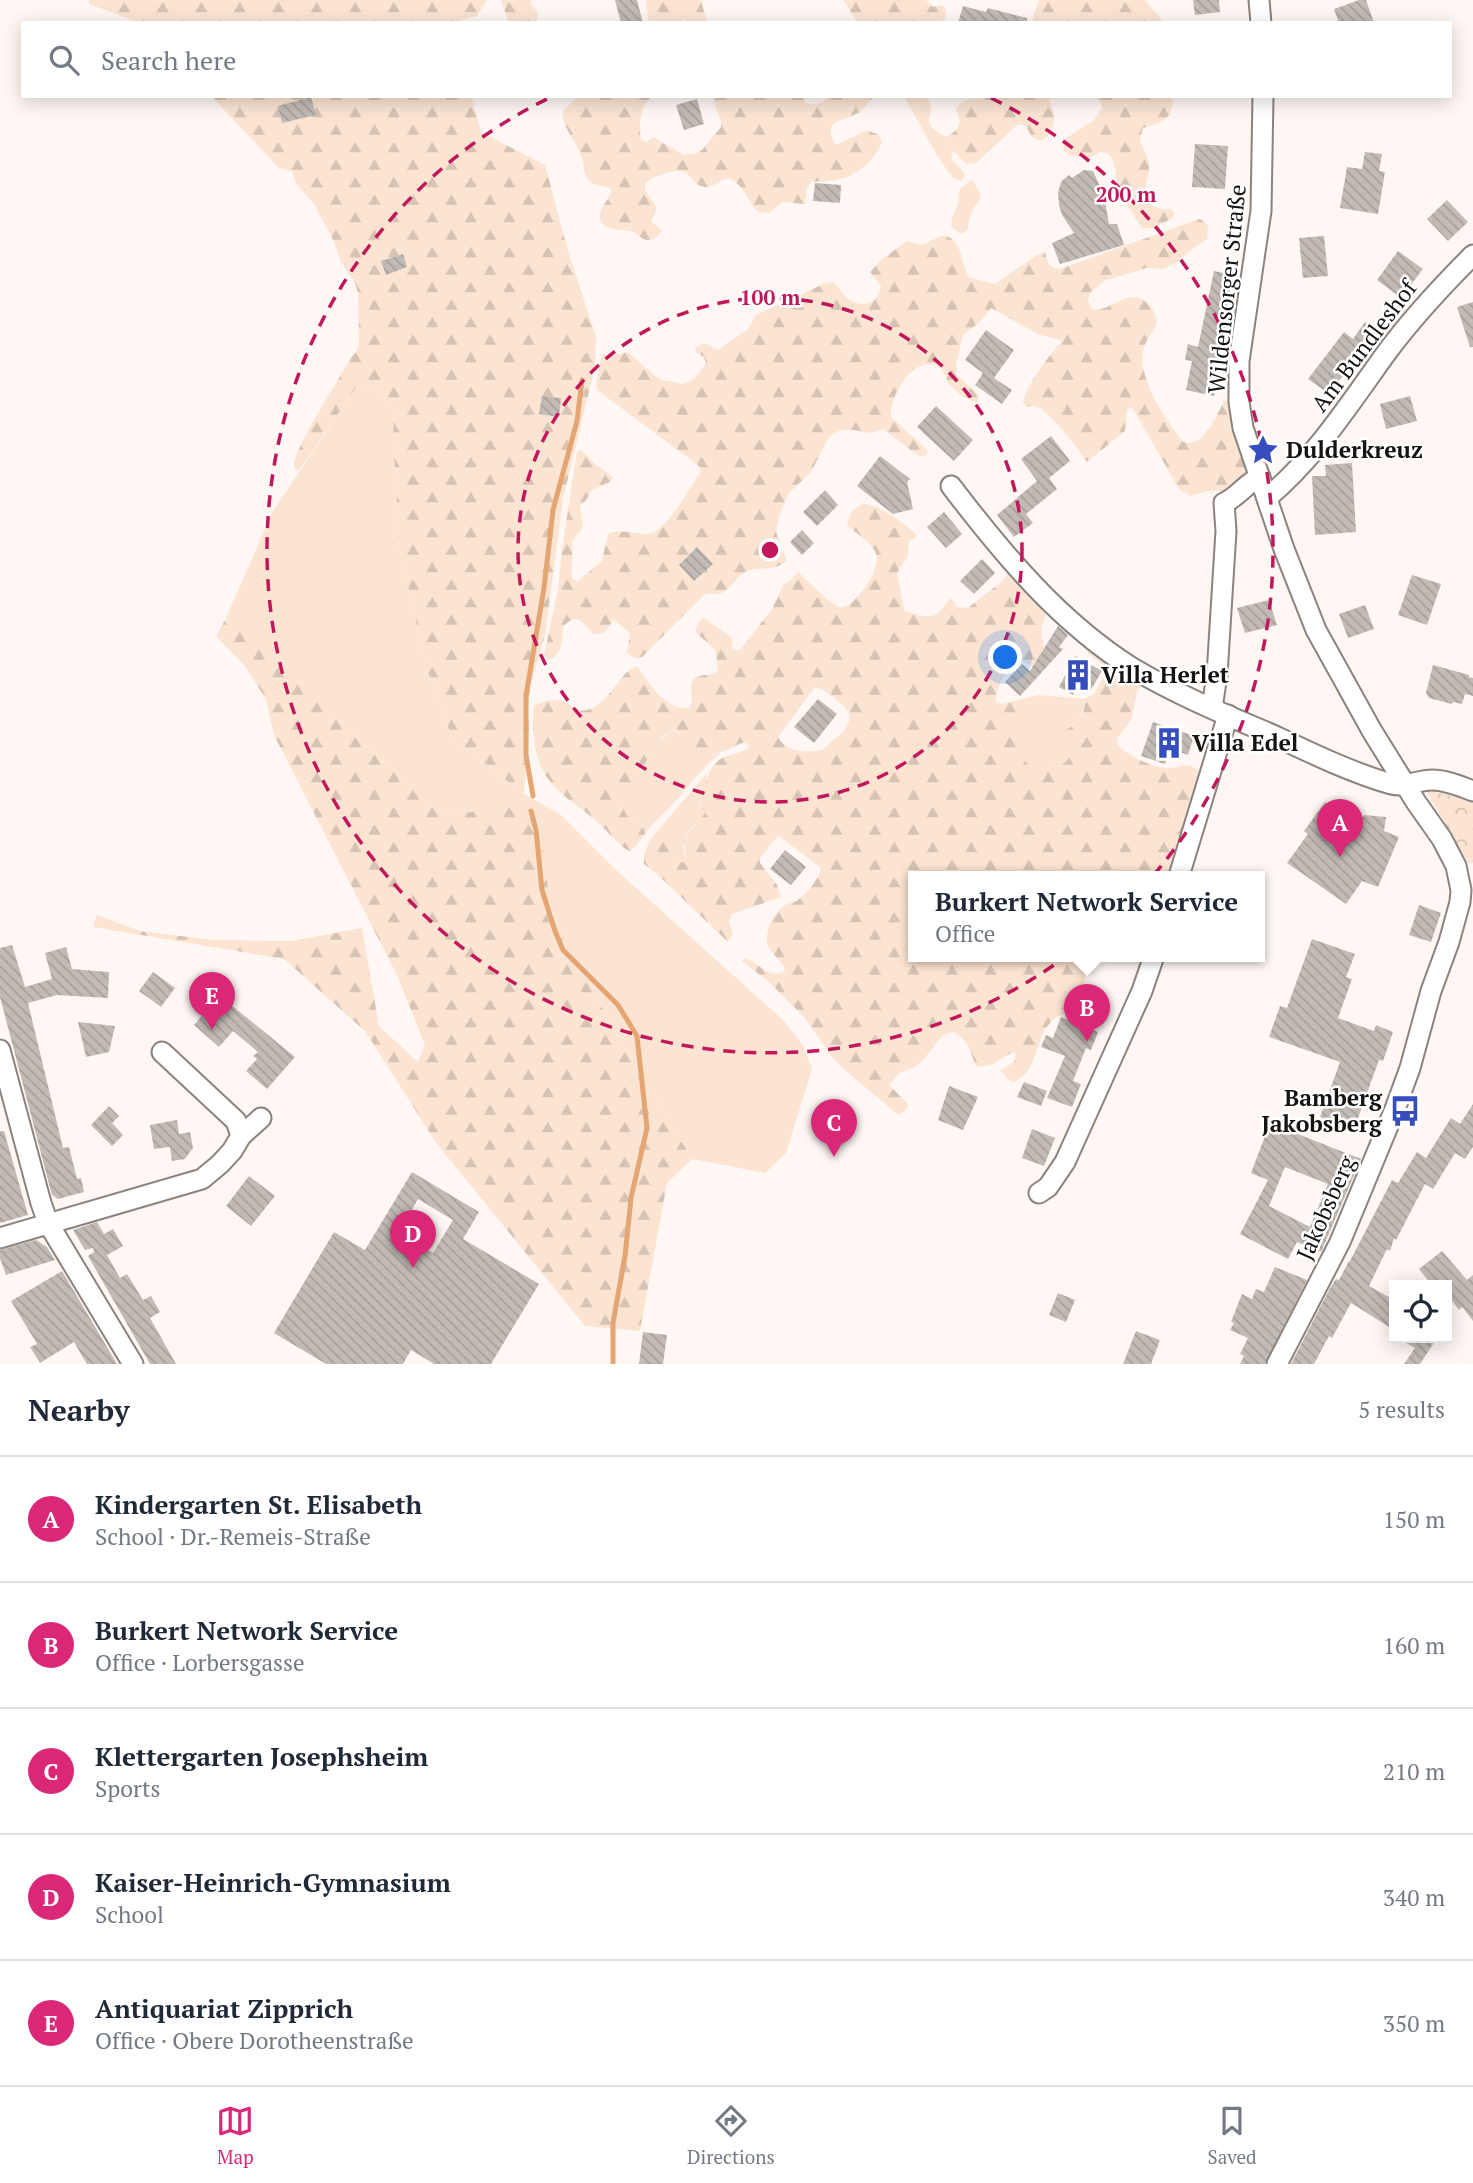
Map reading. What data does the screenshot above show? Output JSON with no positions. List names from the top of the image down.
{
  "streets": {
    "street": ["Wildensorger Straße", "Am Bundleshof", "Jakobsberg"]
  },
  "crossings": [
    ["Wildensorger Straße", "Am Bundleshof"],
    ["Wildensorger Straße", "Jakobsberg"]
  ],
  "places": {
    "place": ["Dulderkreuz"],
    "building": ["Villa Herlet", "Villa Edel"],
    "bus stop": ["Bamberg Jakobsberg"]
  },
  "page": {
    "search": "Search here",
    "pins": [
      "A",
      "E",
      "B",
      "C",
      "D"
    ],
    "popup": ["Burkert Network Service", "Office"],
    "heading": ["Nearby", "5 results"],
    "list": [
      {
        "mark": "A",
        "name": "Kindergarten St. Elisabeth",
        "note": "School · Dr.-Remeis-Straße",
        "value": "150 m"
      },
      {
        "mark": "B",
        "name": "Burkert Network Service",
        "note": "Office · Lorbersgasse",
        "value": "160 m"
      },
      {
        "mark": "C",
        "name": "Klettergarten Josephsheim",
        "note": "Sports",
        "value": "210 m"
      },
      {
        "mark": "D",
        "name": "Kaiser-Heinrich-Gymnasium",
        "note": "School",
        "value": "340 m"
      },
      {
        "mark": "E",
        "name": "Antiquariat Zipprich",
        "note": "Office · Obere Dorotheenstraße",
        "value": "350 m"
      }
    ],
    "nav": ["Map", "Directions", "Saved"]
  },
  "rings": ["200 m", "100 m"]
}
